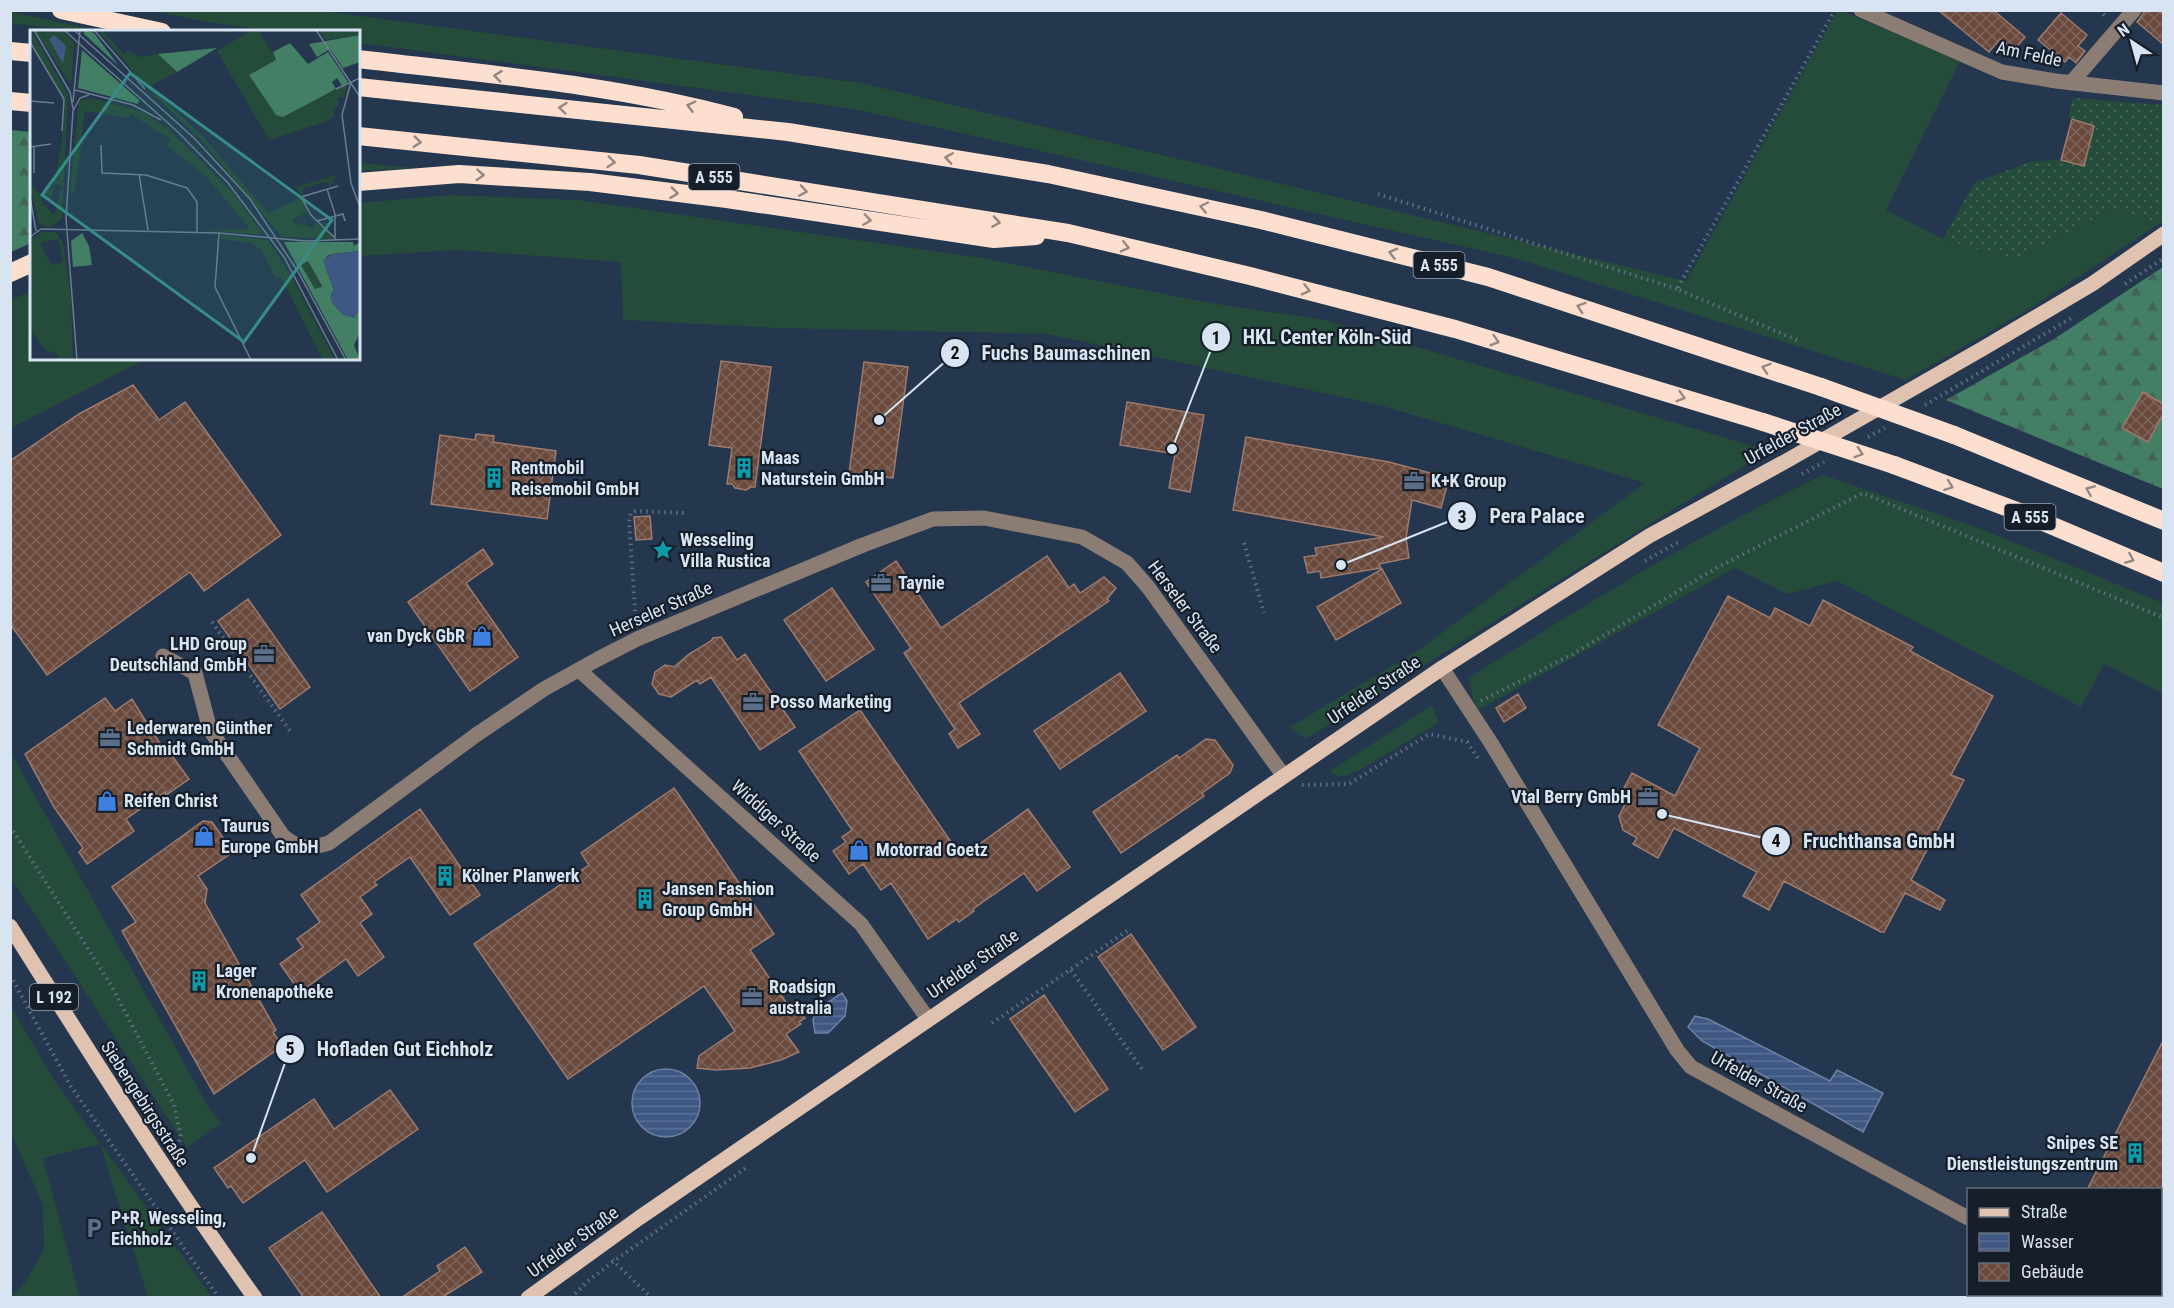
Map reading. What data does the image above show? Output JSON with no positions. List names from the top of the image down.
{
  "streets": {
    "highway": ["A 555"],
    "main road": ["Urfelder Straße", "L 192", "Siebengebirgsstraße"],
    "street": ["Am Felde", "Herseler Straße", "Widdiger Straße"]
  },
  "crossings": [
    ["Urfelder Straße", "Herseler Straße"],
    ["Urfelder Straße", "Widdiger Straße"],
    ["Herseler Straße", "Widdiger Straße"]
  ],
  "places": {
    "other": [
      "Fuchs Baumaschinen",
      "HKL Center Köln-Süd",
      "Pera Palace",
      "Fruchthansa GmbH",
      "Hofladen Gut Eichholz"
    ],
    "building": [
      "Maas Naturstein GmbH",
      "Rentmobil Reisemobil GmbH",
      "Kölner Planwerk",
      "Jansen Fashion Group GmbH",
      "Lager Kronenapotheke",
      "Snipes SE Dienstleistungszentrum"
    ],
    "office": [
      "K+K Group",
      "Taynie",
      "LHD Group Deutschland GmbH",
      "Posso Marketing",
      "Lederwaren Günther Schmidt GmbH",
      "Vtal Berry GmbH",
      "Roadsign australia"
    ],
    "place": ["Wesseling Villa Rustica"],
    "shop": [
      "van Dyck GbR",
      "Reifen Christ",
      "Taurus Europe GmbH",
      "Motorrad Goetz"
    ],
    "parking": ["P+R, Wesseling, Eichholz"]
  },
  "legend": ["Straße", "Wasser", "Gebäude"],
  "north": "top left"
}
